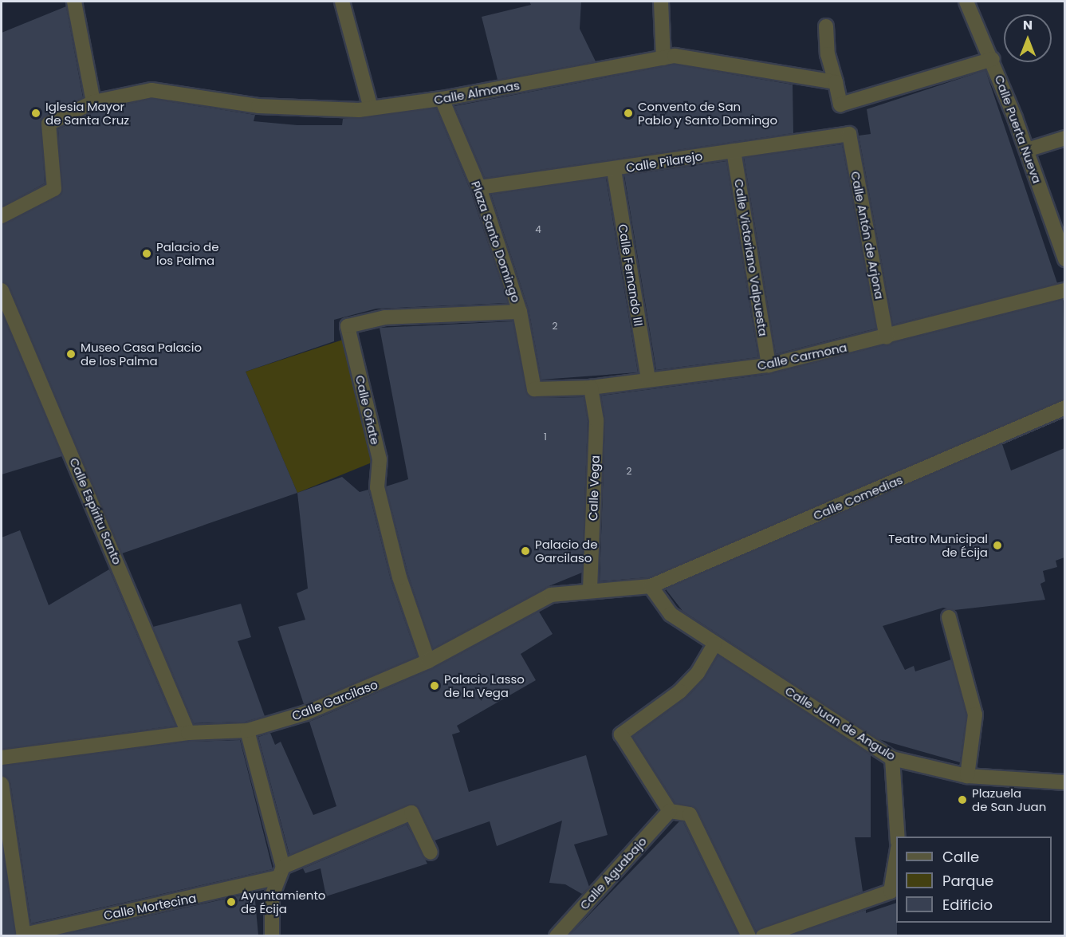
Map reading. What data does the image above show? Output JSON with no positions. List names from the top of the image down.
{
  "streets": {
    "street": [
      "Calle Almonas",
      "Calle Puerta Nueva",
      "Calle Pilarejo",
      "Calle Antón de Arjona",
      "Plaza Santo Domingo",
      "Calle Victoriano Valpuesta",
      "Calle Fernando III",
      "Calle Carmona",
      "Calle Oñate",
      "Calle Vega",
      "Calle Comedias",
      "Calle Espíritu Santo",
      "Calle Garcilaso",
      "Calle Juan de Angulo",
      "Calle Aguabajo",
      "Calle Mortecina"
    ]
  },
  "crossings": [
    ["Calle Almonas", "Plaza Santo Domingo"],
    ["Calle Pilarejo", "Calle Antón de Arjona"],
    ["Calle Pilarejo", "Plaza Santo Domingo"],
    ["Calle Pilarejo", "Calle Victoriano Valpuesta"],
    ["Calle Pilarejo", "Calle Fernando III"],
    ["Calle Antón de Arjona", "Calle Carmona"],
    ["Plaza Santo Domingo", "Calle Carmona"],
    ["Plaza Santo Domingo", "Calle Oñate"],
    ["Calle Victoriano Valpuesta", "Calle Carmona"],
    ["Calle Fernando III", "Calle Carmona"],
    ["Calle Carmona", "Calle Vega"],
    ["Calle Oñate", "Calle Garcilaso"],
    ["Calle Vega", "Calle Garcilaso"],
    ["Calle Comedias", "Calle Garcilaso"],
    ["Calle Comedias", "Calle Juan de Angulo"],
    ["Calle Espíritu Santo", "Calle Garcilaso"],
    ["Calle Garcilaso", "Calle Juan de Angulo"]
  ],
  "places": [
    "Iglesia Mayor de Santa Cruz",
    "Convento de San Pablo y Santo Domingo",
    "Palacio de los Palma",
    "Museo Casa Palacio de los Palma",
    "Teatro Municipal de Écija",
    "Palacio de Garcilaso",
    "Palacio Lasso de la Vega",
    "Plazuela de San Juan",
    "Ayuntamiento de Écija"
  ],
  "house_numbers": [
    "4",
    "2",
    "1",
    "2"
  ],
  "legend": ["Calle", "Parque", "Edificio"],
  "north": "top"
}
